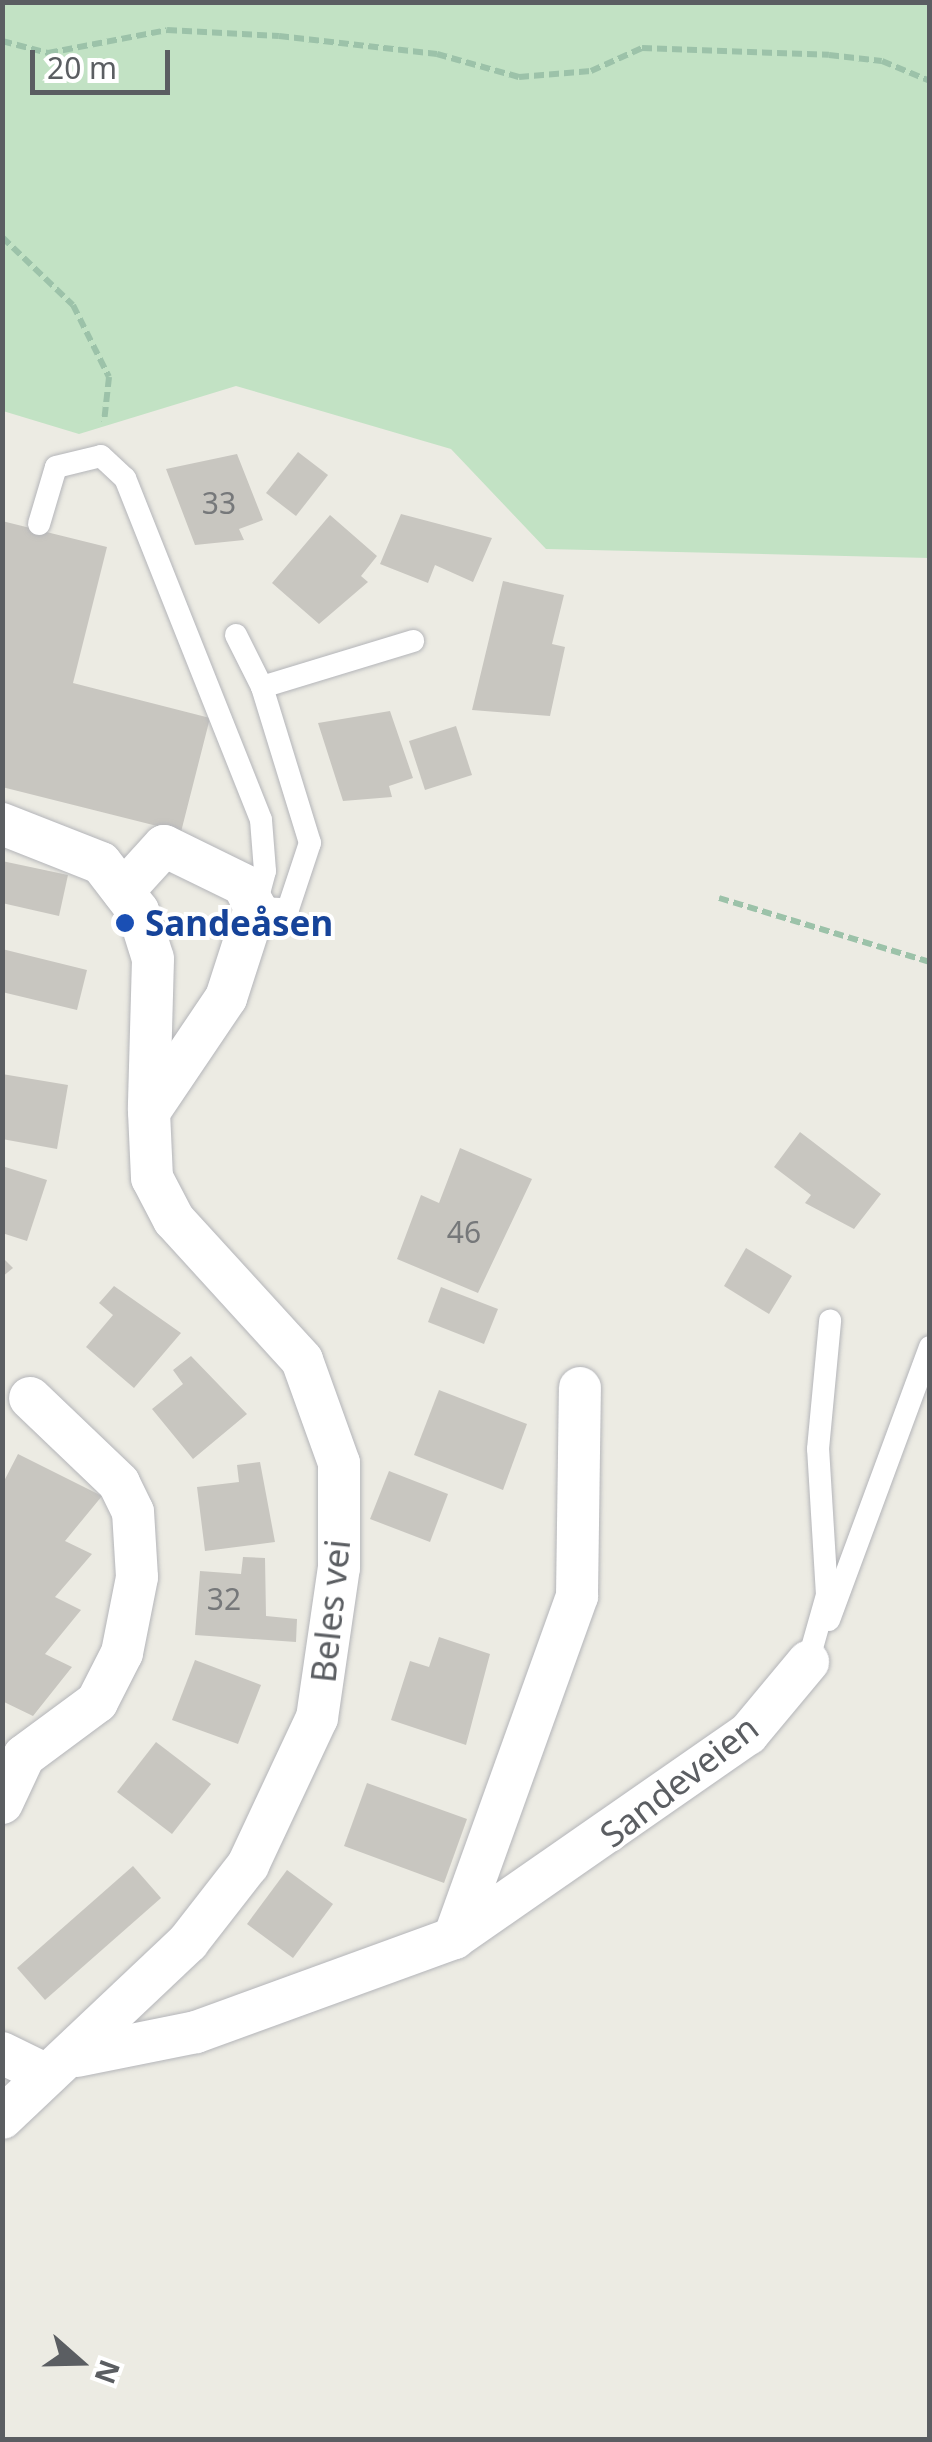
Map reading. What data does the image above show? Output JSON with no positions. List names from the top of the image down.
{
  "streets": {
    "street": ["Beles vei", "Sandeveien"]
  },
  "crossings": [
    ["Beles vei", "Sandeveien"]
  ],
  "places": ["Sandeåsen"],
  "house_numbers": ["33", "46", "32"],
  "scale_bar": "20 m",
  "north": "right"
}
